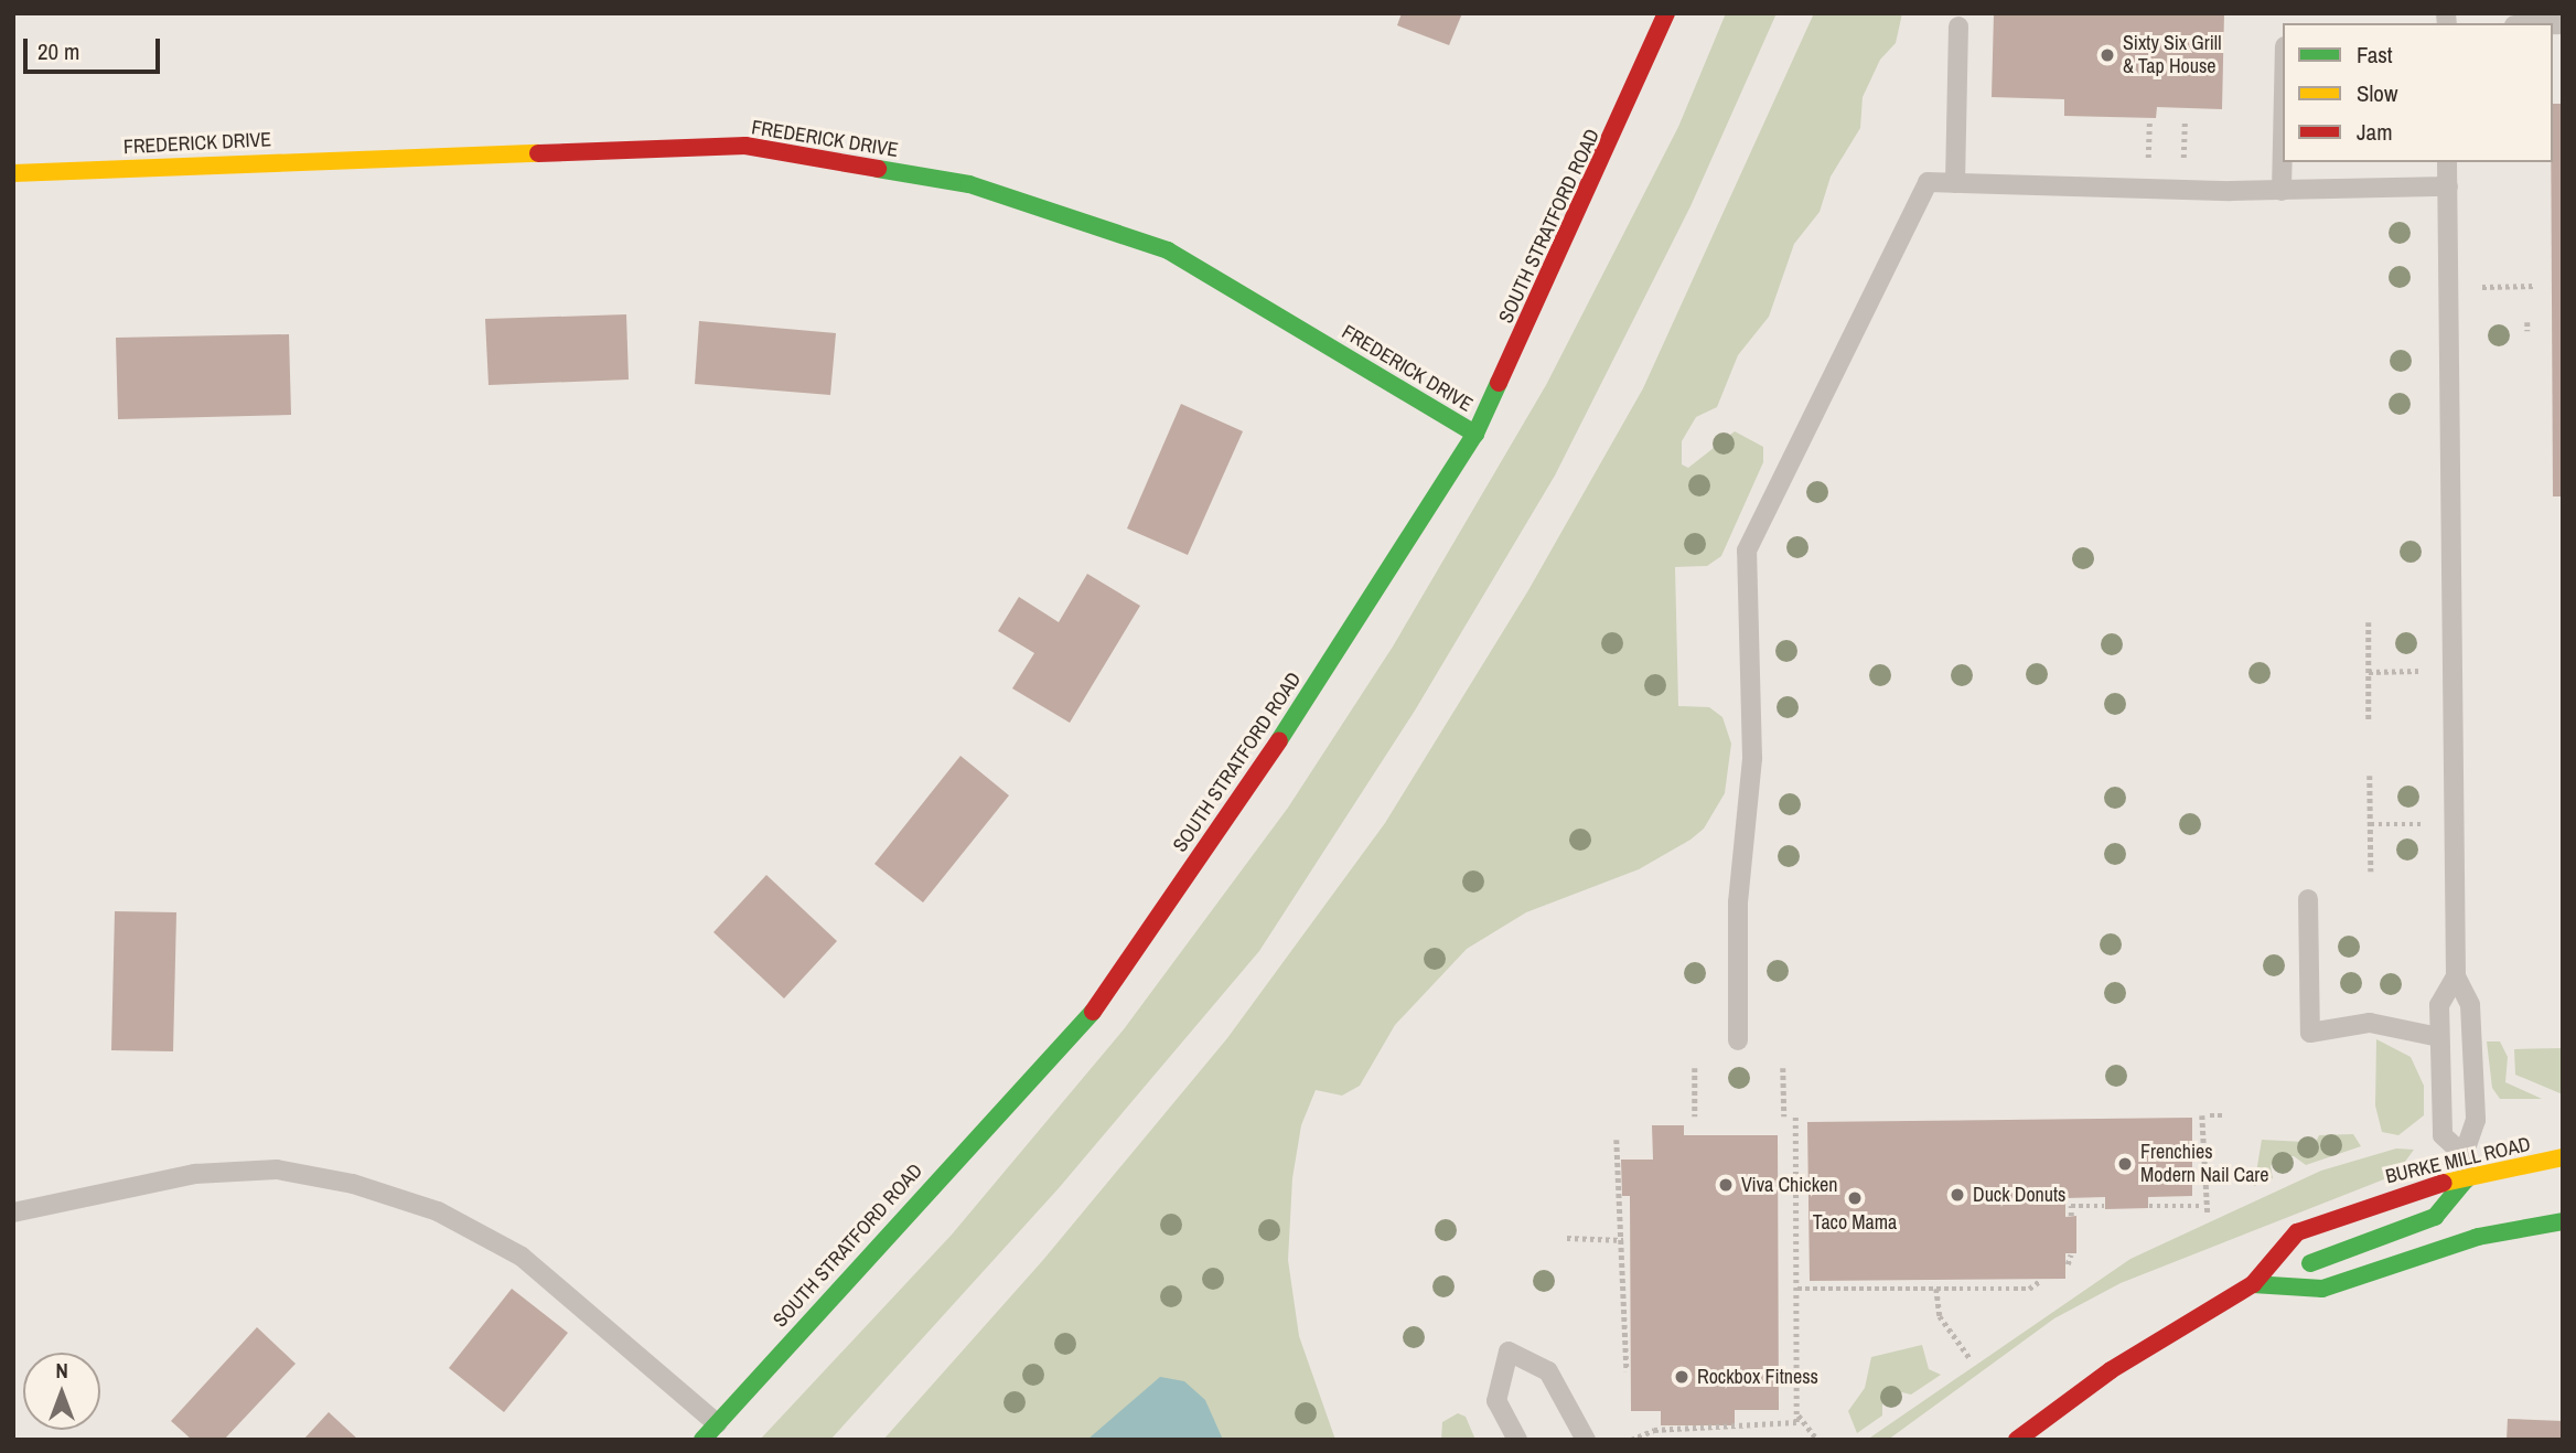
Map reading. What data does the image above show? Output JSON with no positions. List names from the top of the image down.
{
  "streets": {
    "street": ["FREDERICK DRIVE", "SOUTH STRATFORD ROAD", "BURKE MILL ROAD"]
  },
  "crossings": [
    ["FREDERICK DRIVE", "SOUTH STRATFORD ROAD"]
  ],
  "places": [
    "Sixty Six Grill & Tap House",
    "Frenchies Modern Nail Care",
    "Viva Chicken",
    "Duck Donuts",
    "Taco Mama",
    "Rockbox Fitness"
  ],
  "legend": ["Fast", "Slow", "Jam"],
  "scale_bar": "20 m",
  "north": "top"
}
